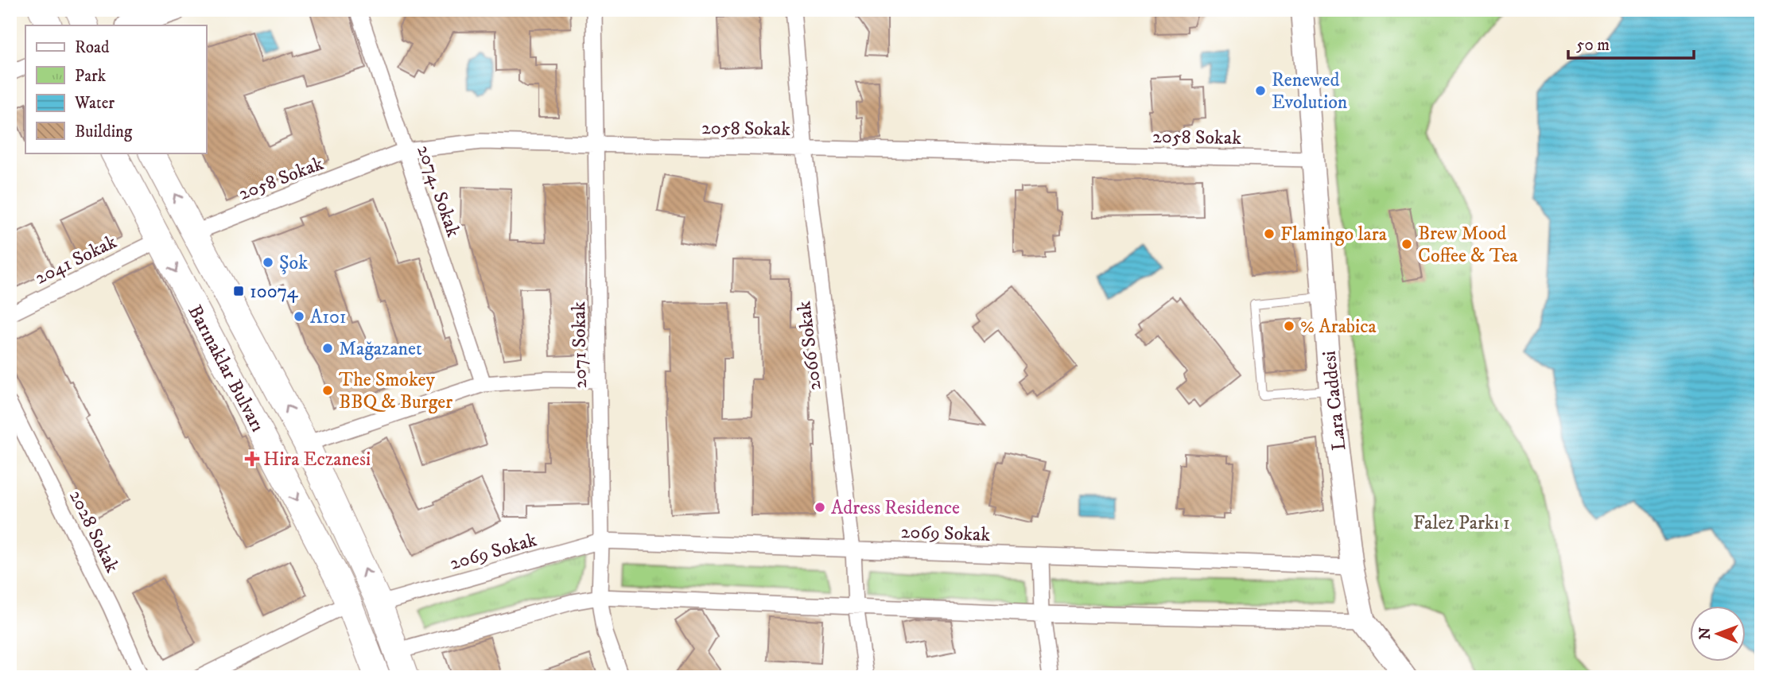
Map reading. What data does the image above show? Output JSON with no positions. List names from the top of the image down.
{
  "streets": {
    "main road": ["Barınaklar Bulvarı"],
    "street": [
      "2058 Sokak",
      "2074. Sokak",
      "2041 Sokak",
      "2071 Sokak",
      "2066 Sokak",
      "Lara Caddesi",
      "2028 Sokak",
      "2069 Sokak"
    ]
  },
  "crossings": [
    ["2058 Sokak", "2074. Sokak"],
    ["2058 Sokak", "2071 Sokak"],
    ["2058 Sokak", "2066 Sokak"],
    ["2058 Sokak", "Barınaklar Bulvarı"],
    ["2058 Sokak", "Lara Caddesi"],
    ["2041 Sokak", "Barınaklar Bulvarı"],
    ["2071 Sokak", "2069 Sokak"],
    ["2066 Sokak", "2069 Sokak"],
    ["Barınaklar Bulvarı", "2069 Sokak"],
    ["Lara Caddesi", "2069 Sokak"]
  ],
  "parks": ["Falez Parkı 1"],
  "places": {
    "other": [
      "Renewed Evolution",
      "Flamingo lara",
      "Brew Mood Coffee & Tea",
      "Şok",
      "A101",
      "% Arabica",
      "Mağazanet",
      "The Smokey BBQ & Burger",
      "Adress Residence"
    ],
    "transit": ["10074"],
    "health": ["Hira Eczanesi"]
  },
  "legend": [
    "Road",
    "Park",
    "Water",
    "Building"
  ],
  "scale_bar": "50 m",
  "north": "left"
}
